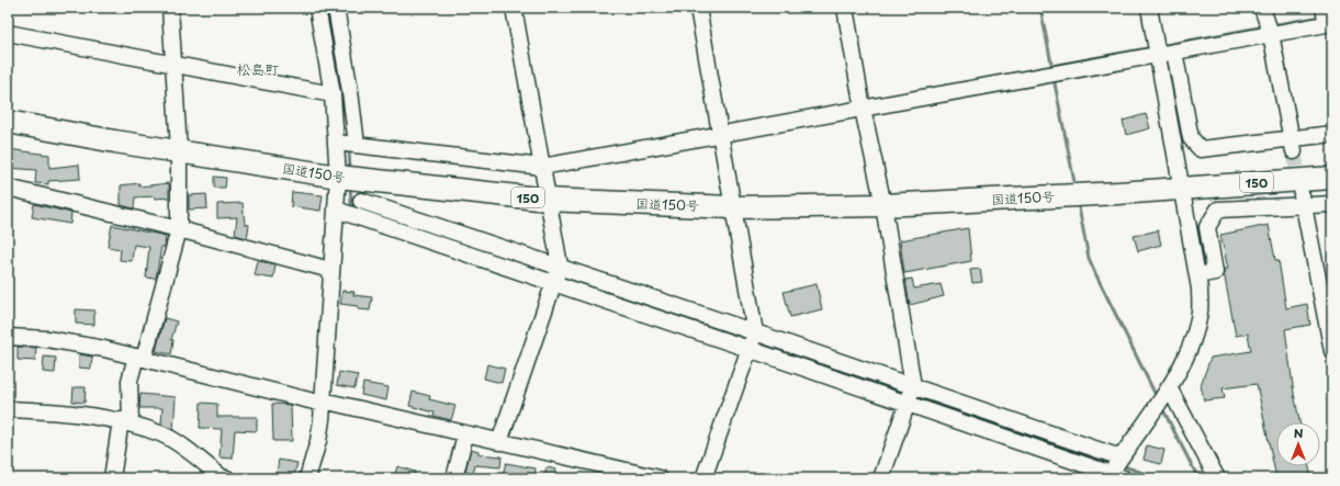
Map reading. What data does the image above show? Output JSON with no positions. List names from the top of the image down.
{
  "streets": {
    "highway": ["国道150号", "150"]
  },
  "districts": ["松島町"],
  "north": "top"
}
